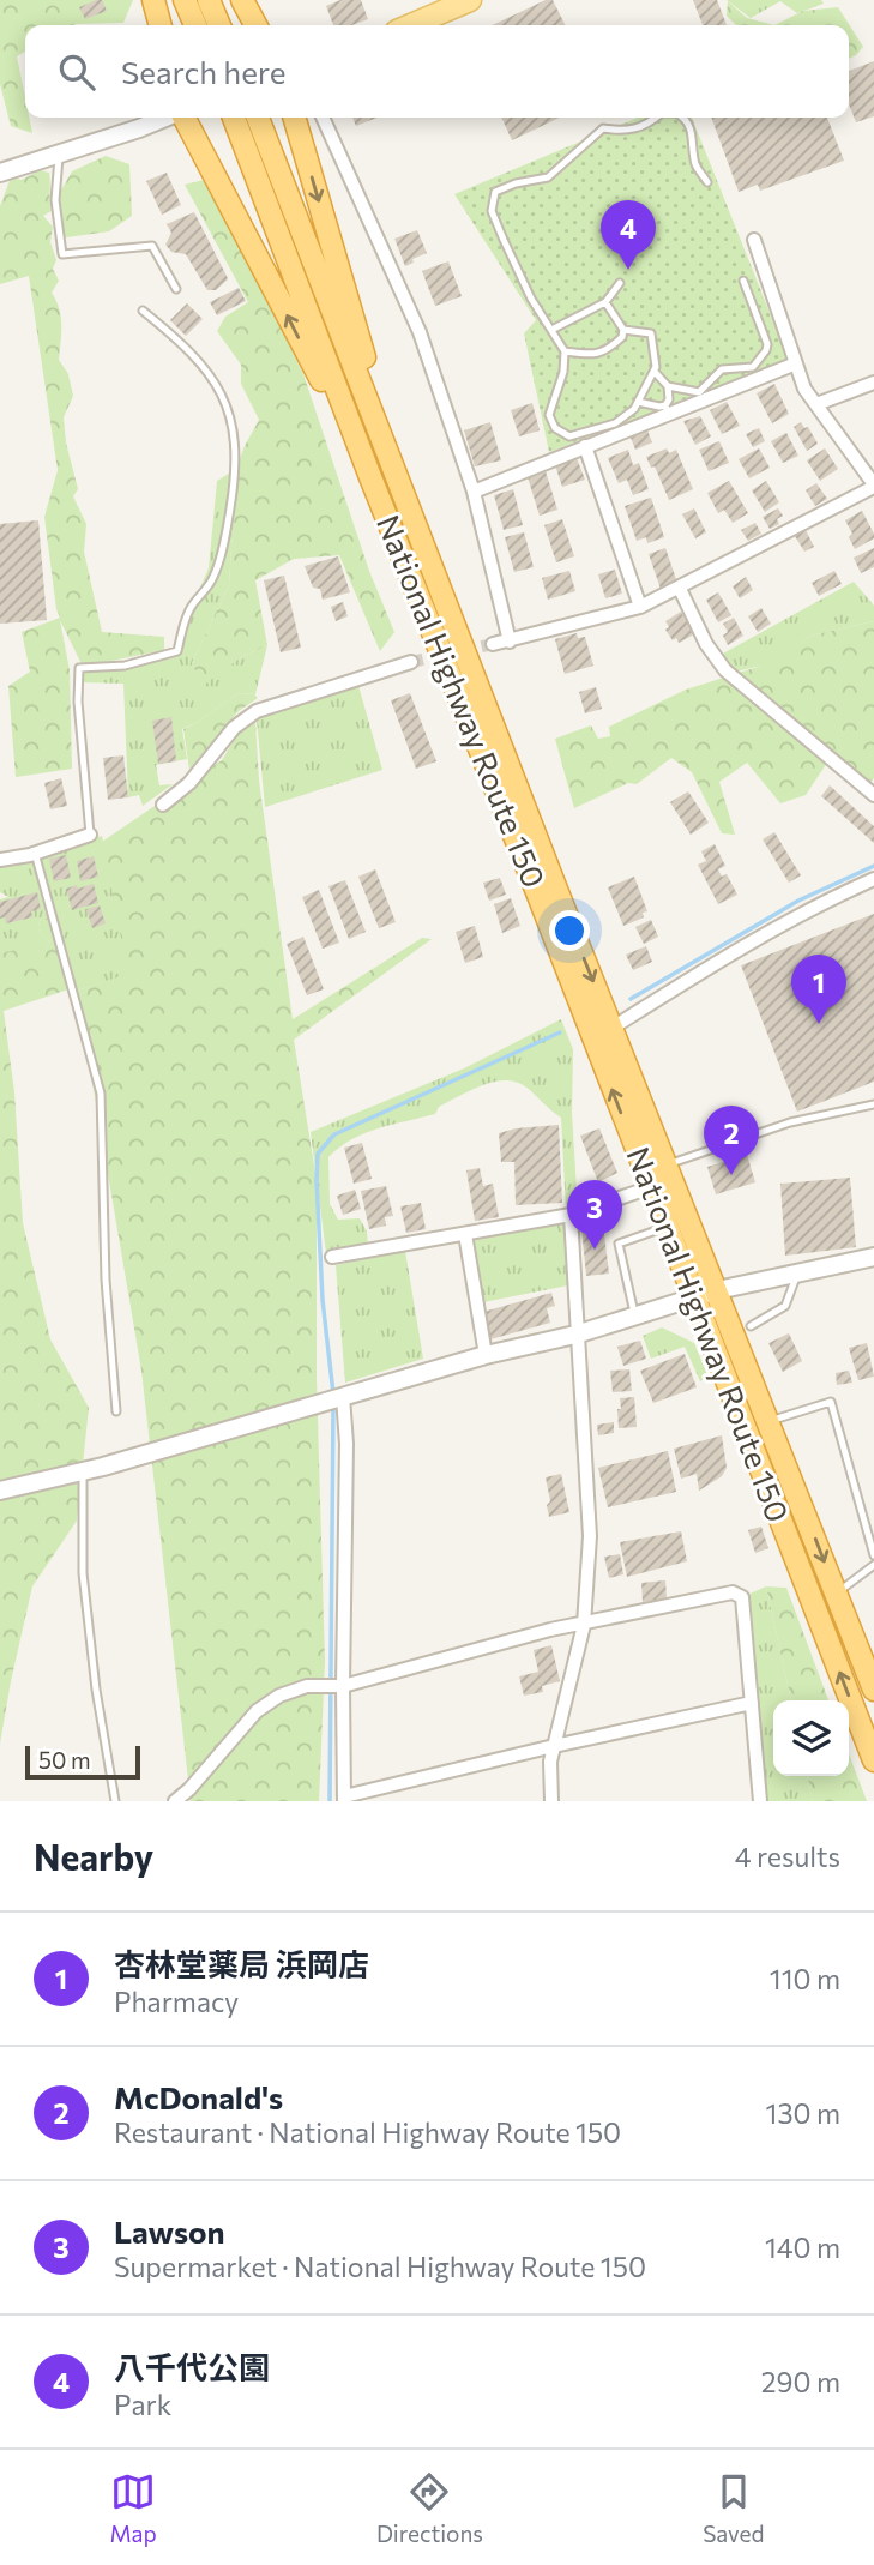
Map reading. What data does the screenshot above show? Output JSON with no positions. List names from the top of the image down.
{
  "streets": {
    "highway": ["National Highway Route 150"]
  },
  "scale_bar": "50 m",
  "page": {
    "search": "Search here",
    "pins": [
      "4",
      "1",
      "2",
      "3"
    ],
    "scale": "50 m",
    "heading": ["Nearby", "4 results"],
    "list": [
      {
        "mark": "1",
        "name": "杏林堂薬局 浜岡店",
        "note": "Pharmacy",
        "value": "110 m"
      },
      {
        "mark": "2",
        "name": "McDonald's",
        "note": "Restaurant · National Highway Route 150",
        "value": "130 m"
      },
      {
        "mark": "3",
        "name": "Lawson",
        "note": "Supermarket · National Highway Route 150",
        "value": "140 m"
      },
      {
        "mark": "4",
        "name": "八千代公園",
        "note": "Park",
        "value": "290 m"
      }
    ],
    "nav": ["Map", "Directions", "Saved"]
  }
}
